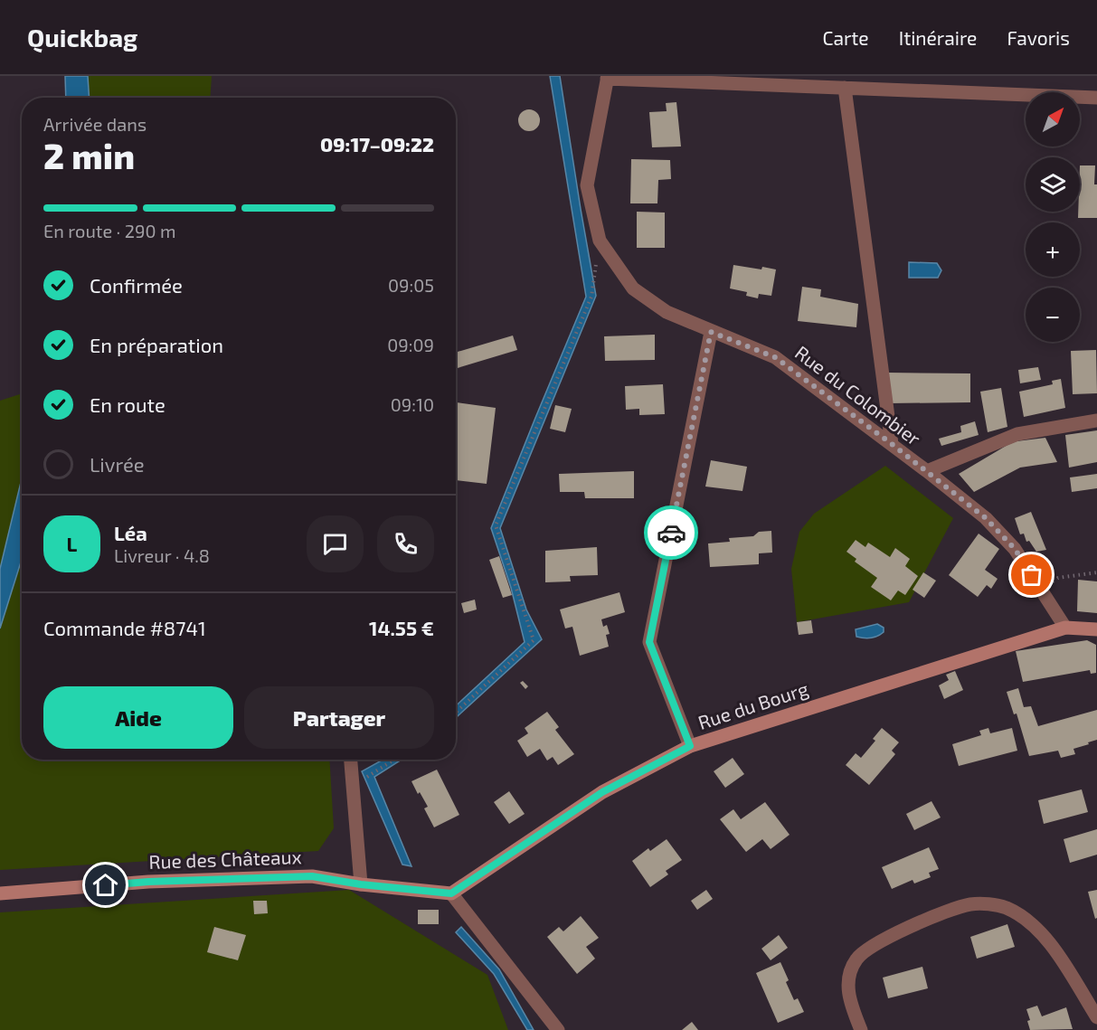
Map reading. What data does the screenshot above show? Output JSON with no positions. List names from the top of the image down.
{
  "streets": {
    "street": ["Rue du Colombier", "Rue du Bourg", "Rue des Châteaux"]
  },
  "crossings": [
    ["Rue du Colombier", "Rue du Bourg"],
    ["Rue du Bourg", "Rue des Châteaux"]
  ],
  "north": "top right",
  "page": {
    "header": "Quickbag",
    "nav": ["Carte", "Itinéraire", "Favoris"],
    "map_buttons": ["+", "−"],
    "heading": ["2 min", "Arrivée dans", "09:17–09:22"],
    "panel": [
      "Léa",
      "Livreur · 4.8",
      "Commande #8741",
      "14.55 €"
    ],
    "bar": "En route · 290 m",
    "list": [
      ["Confirmée", "09:05"],
      ["En préparation", "09:09"],
      ["En route", "09:10"],
      "Livrée"
    ],
    "round": "L",
    "buttons": ["Aide", "Partager"]
  }
}
